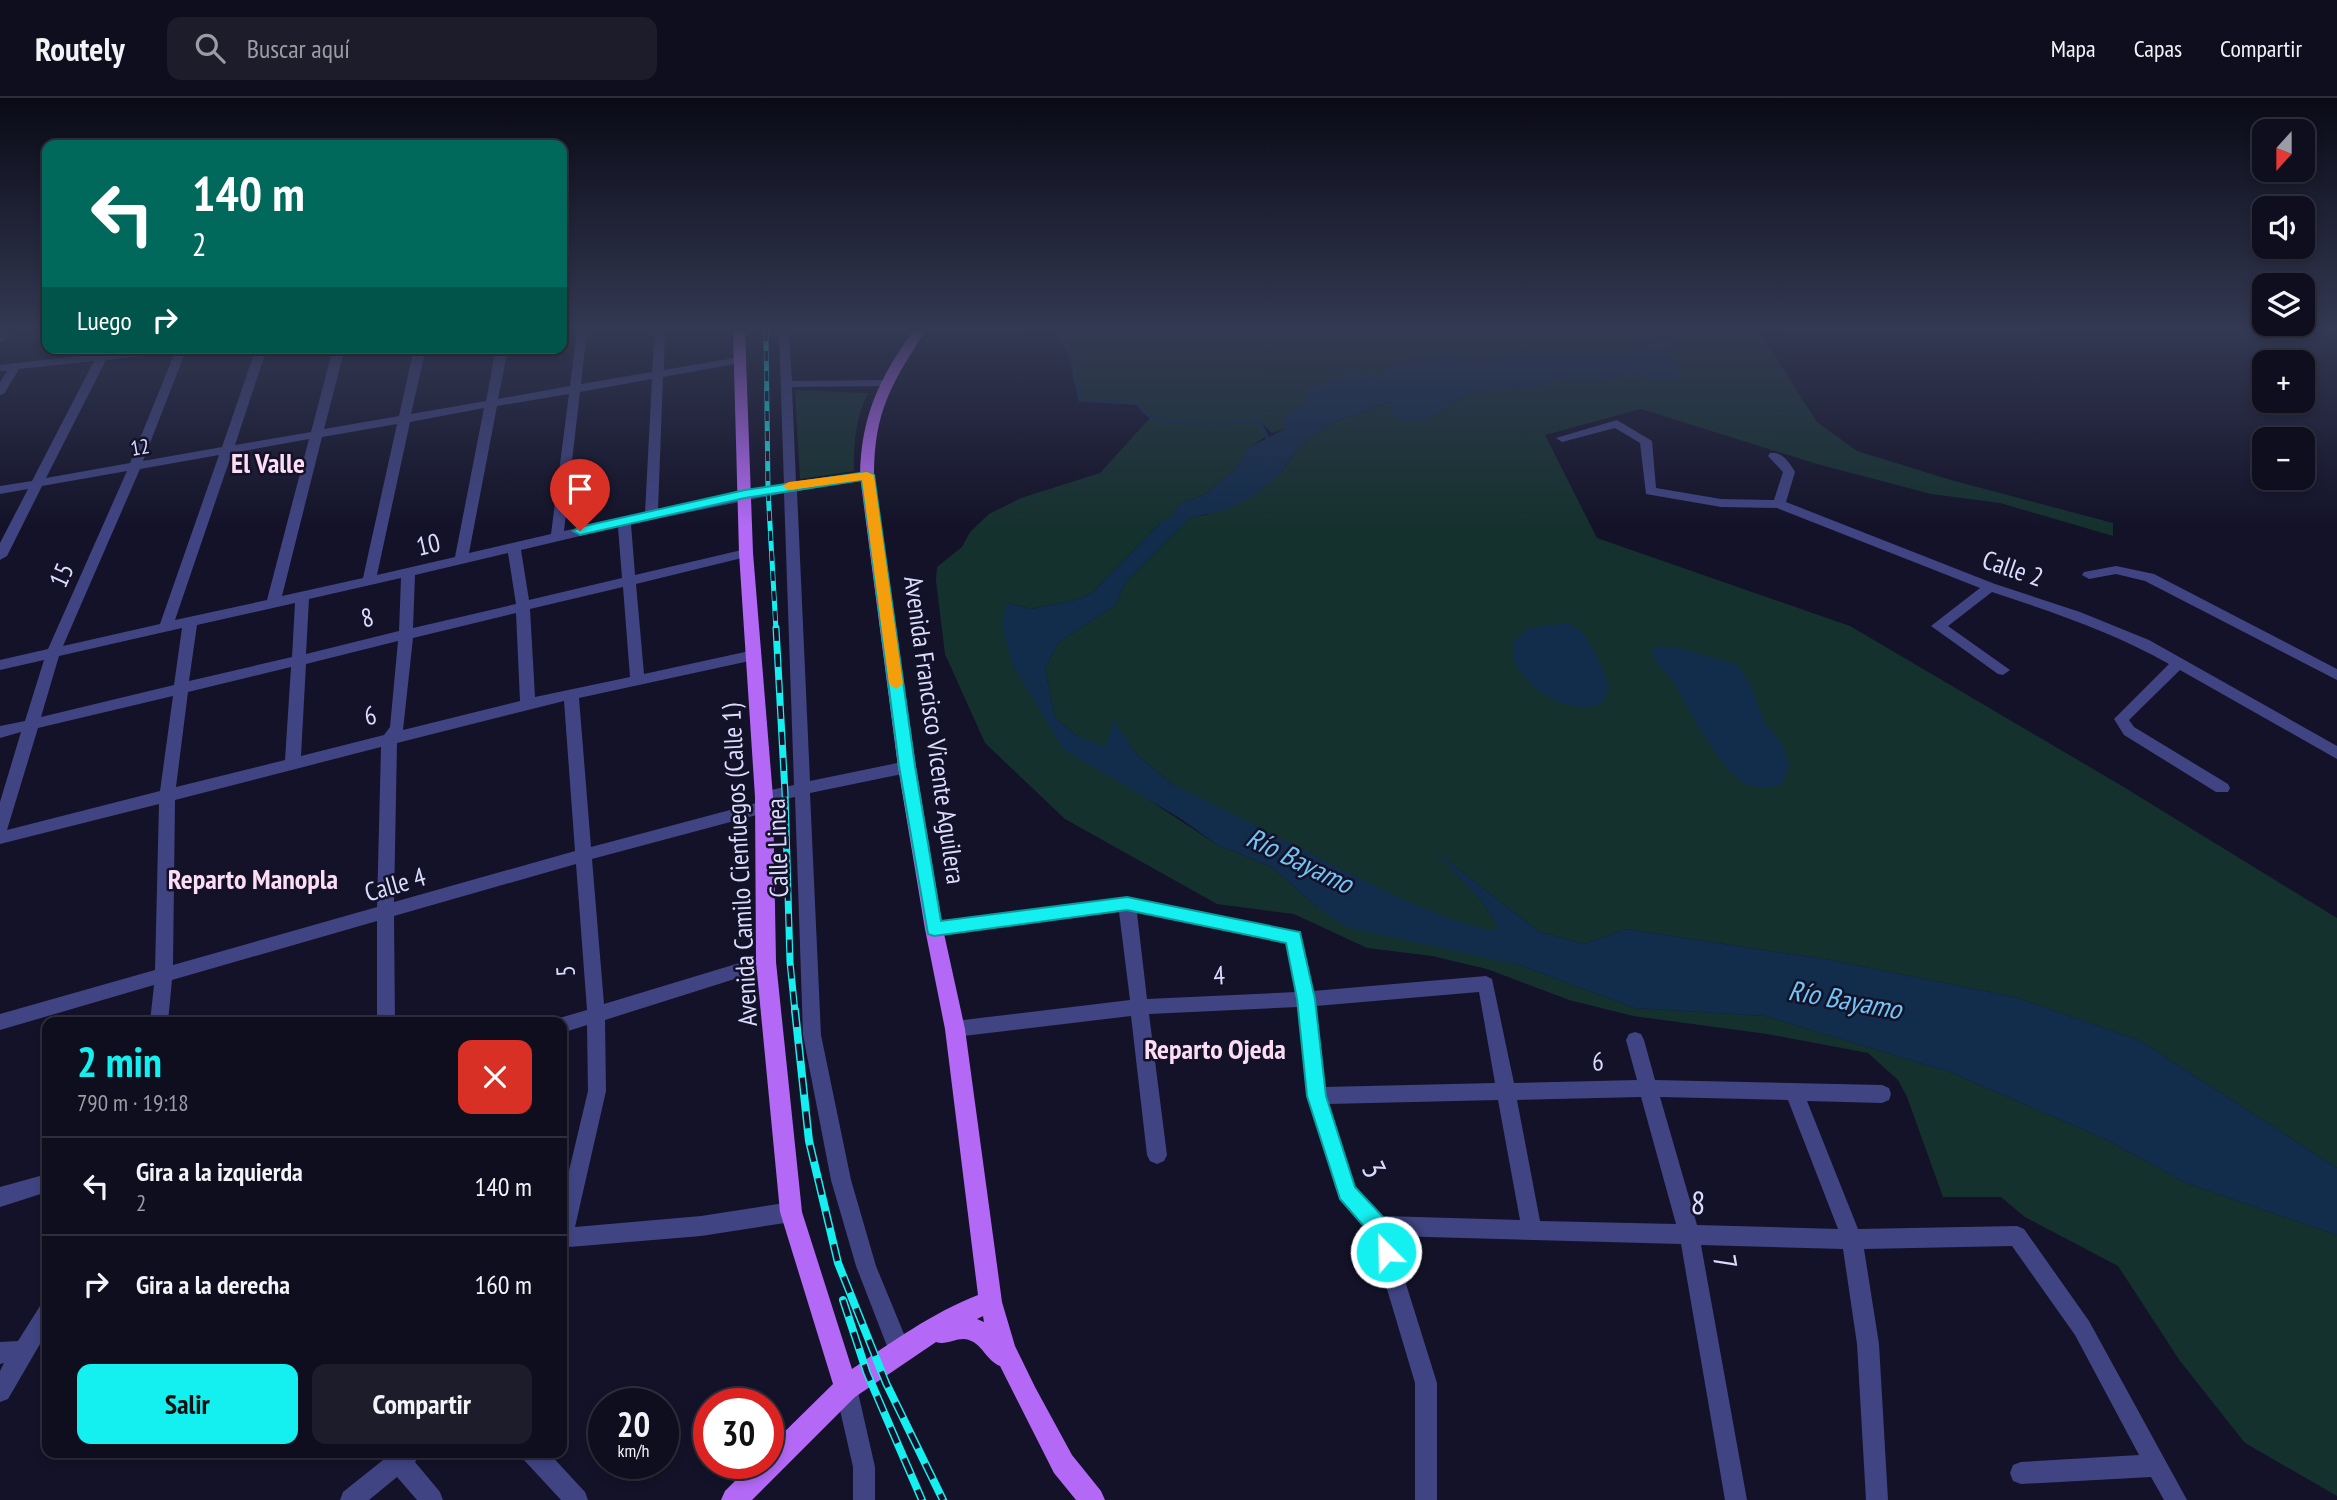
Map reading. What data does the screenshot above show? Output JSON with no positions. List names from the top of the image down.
{
  "streets": {
    "main road": ["Avenida Francisco Vicente Aguilera", "Avenida Camilo Cienfuegos (Calle 1)"],
    "street": [
      "12",
      "10",
      "Calle 2",
      "15",
      "8",
      "6",
      "Calle Linea",
      "Calle 4",
      "5",
      "4",
      "3",
      "7"
    ]
  },
  "crossings": [
    ["12", "15"],
    ["10", "15"],
    ["10", "Avenida Francisco Vicente Aguilera"],
    ["10", "Calle Linea"],
    ["10", "Avenida Camilo Cienfuegos (Calle 1)"],
    ["15", "8"],
    ["8", "Avenida Camilo Cienfuegos (Calle 1)"],
    ["8", "3"],
    ["8", "7"],
    ["6", "Avenida Camilo Cienfuegos (Calle 1)"],
    ["6", "5"],
    ["6", "4"],
    ["6", "3"],
    ["6", "7"],
    ["Avenida Francisco Vicente Aguilera", "Calle 4"],
    ["Avenida Francisco Vicente Aguilera", "4"],
    ["Calle Linea", "Calle 4"],
    ["Avenida Camilo Cienfuegos (Calle 1)", "Calle 4"],
    ["Calle 4", "5"],
    ["4", "3"]
  ],
  "districts": ["El Valle", "Reparto Manopla", "Reparto Ojeda"],
  "water": ["Río Bayamo"],
  "north": "bottom",
  "page": {
    "header": "Routely",
    "search": "Buscar aquí",
    "nav": ["Mapa", "Capas", "Compartir"],
    "map_buttons": ["+", "−"],
    "turn": ["140 m", "2"],
    "then": "Luego",
    "heading": ["2 min", "790 m · 19:18"],
    "list": [
      {
        "name": "Gira a la izquierda",
        "note": "2",
        "value": "140 m"
      },
      {
        "name": "Gira a la derecha",
        "value": "160 m"
      }
    ],
    "buttons": ["Salir", "Compartir"],
    "speed": "20 km/h",
    "limit": "30"
  }
}
